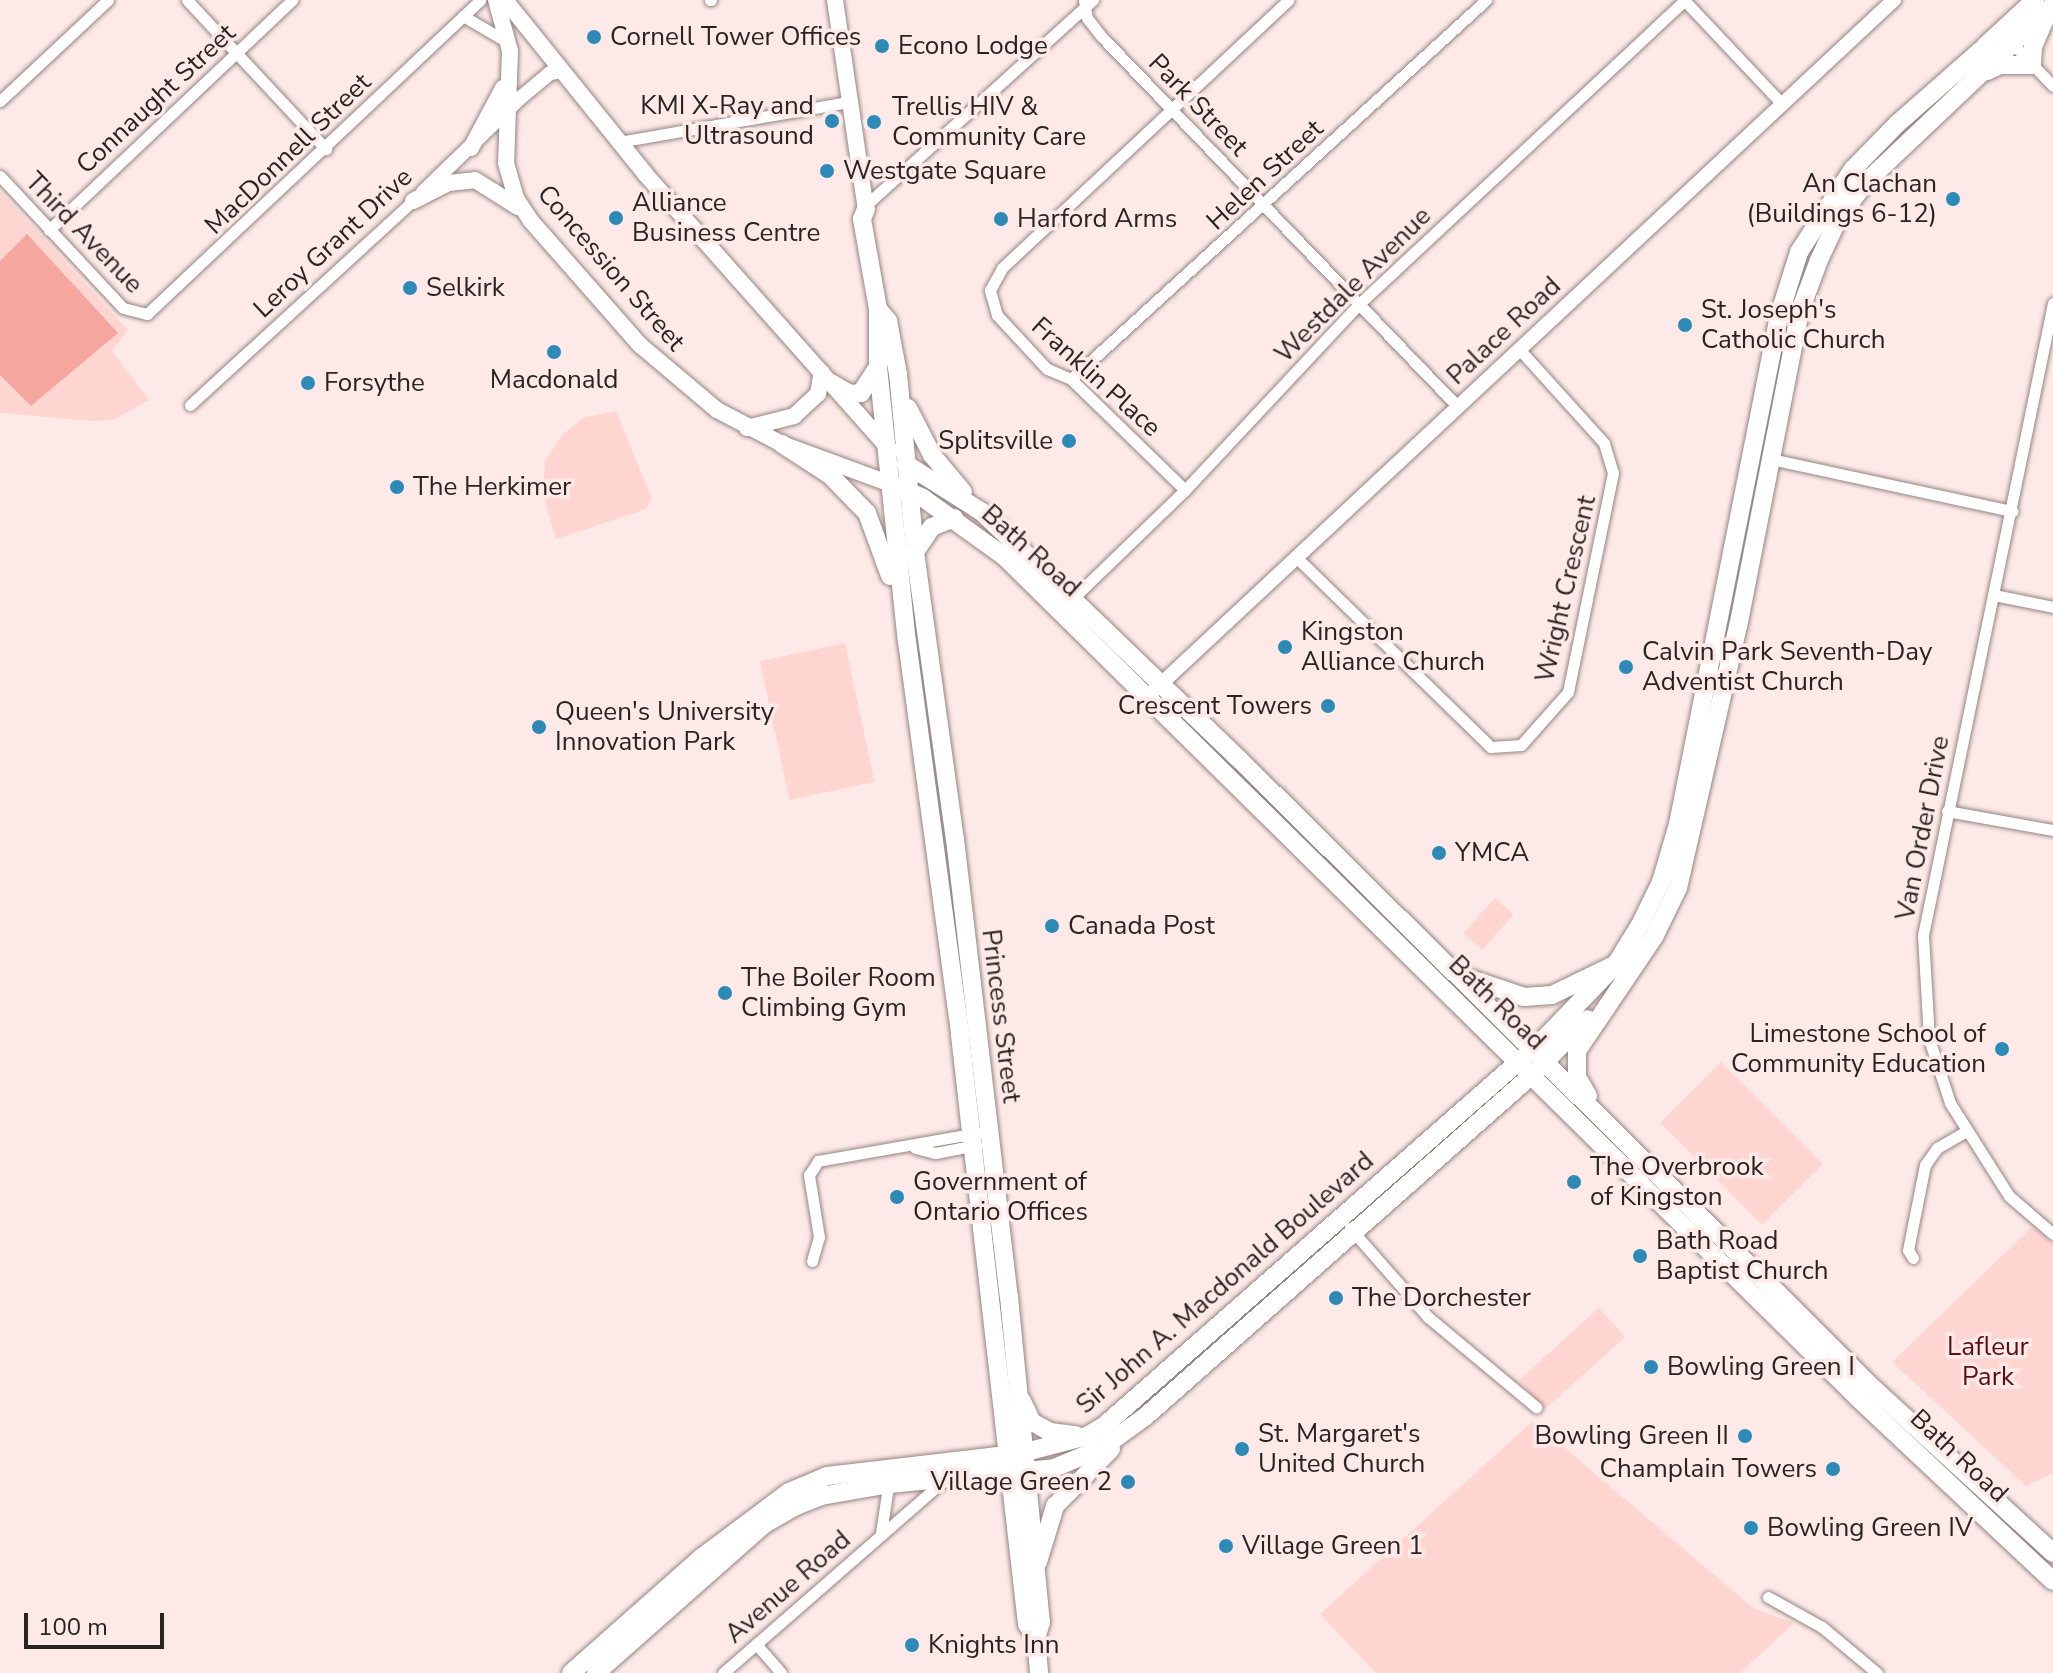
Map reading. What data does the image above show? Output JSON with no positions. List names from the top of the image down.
{
  "streets": {
    "main road": [
      "Concession Street",
      "Bath Road",
      "Princess Street",
      "Sir John A. Macdonald Boulevard"
    ],
    "street": [
      "Connaught Street",
      "Park Street",
      "MacDonnell Street",
      "Helen Street",
      "Third Avenue",
      "Leroy Grant Drive",
      "Westdale Avenue",
      "Palace Road",
      "Franklin Place",
      "Wright Crescent",
      "Van Order Drive",
      "Avenue Road"
    ]
  },
  "crossings": [
    ["Connaught Street", "Third Avenue"],
    ["Park Street", "Helen Street"],
    ["Park Street", "Westdale Avenue"],
    ["Park Street", "Palace Road"],
    ["Park Street", "Franklin Place"],
    ["MacDonnell Street", "Third Avenue"],
    ["Helen Street", "Franklin Place"],
    ["Leroy Grant Drive", "Concession Street"],
    ["Concession Street", "Bath Road"],
    ["Concession Street", "Princess Street"],
    ["Westdale Avenue", "Franklin Place"],
    ["Westdale Avenue", "Bath Road"],
    ["Palace Road", "Bath Road"],
    ["Palace Road", "Wright Crescent"],
    ["Bath Road", "Princess Street"],
    ["Bath Road", "Sir John A. Macdonald Boulevard"],
    ["Princess Street", "Sir John A. Macdonald Boulevard"],
    ["Sir John A. Macdonald Boulevard", "Avenue Road"]
  ],
  "parks": ["Lafleur Park"],
  "places": [
    "Cornell Tower Offices",
    "Econo Lodge",
    "KMI X-Ray and Ultrasound",
    "Trellis HIV & Community Care",
    "Westgate Square",
    "An Clachan (Buildings 6-12)",
    "Alliance Business Centre",
    "Harford Arms",
    "Selkirk",
    "St. Joseph's Catholic Church",
    "Macdonald",
    "Forsythe",
    "Splitsville",
    "The Herkimer",
    "Kingston Alliance Church",
    "Calvin Park Seventh-Day Adventist Church",
    "Crescent Towers",
    "Queen's University Innovation Park",
    "YMCA",
    "Canada Post",
    "The Boiler Room Climbing Gym",
    "Limestone School of Community Education",
    "The Overbrook of Kingston",
    "Government of Ontario Offices",
    "Bath Road Baptist Church",
    "The Dorchester",
    "Bowling Green I",
    "Bowling Green II",
    "St. Margaret's United Church",
    "Champlain Towers",
    "Village Green 2",
    "Bowling Green IV",
    "Village Green 1",
    "Knights Inn"
  ],
  "scale_bar": "100 m"
}
